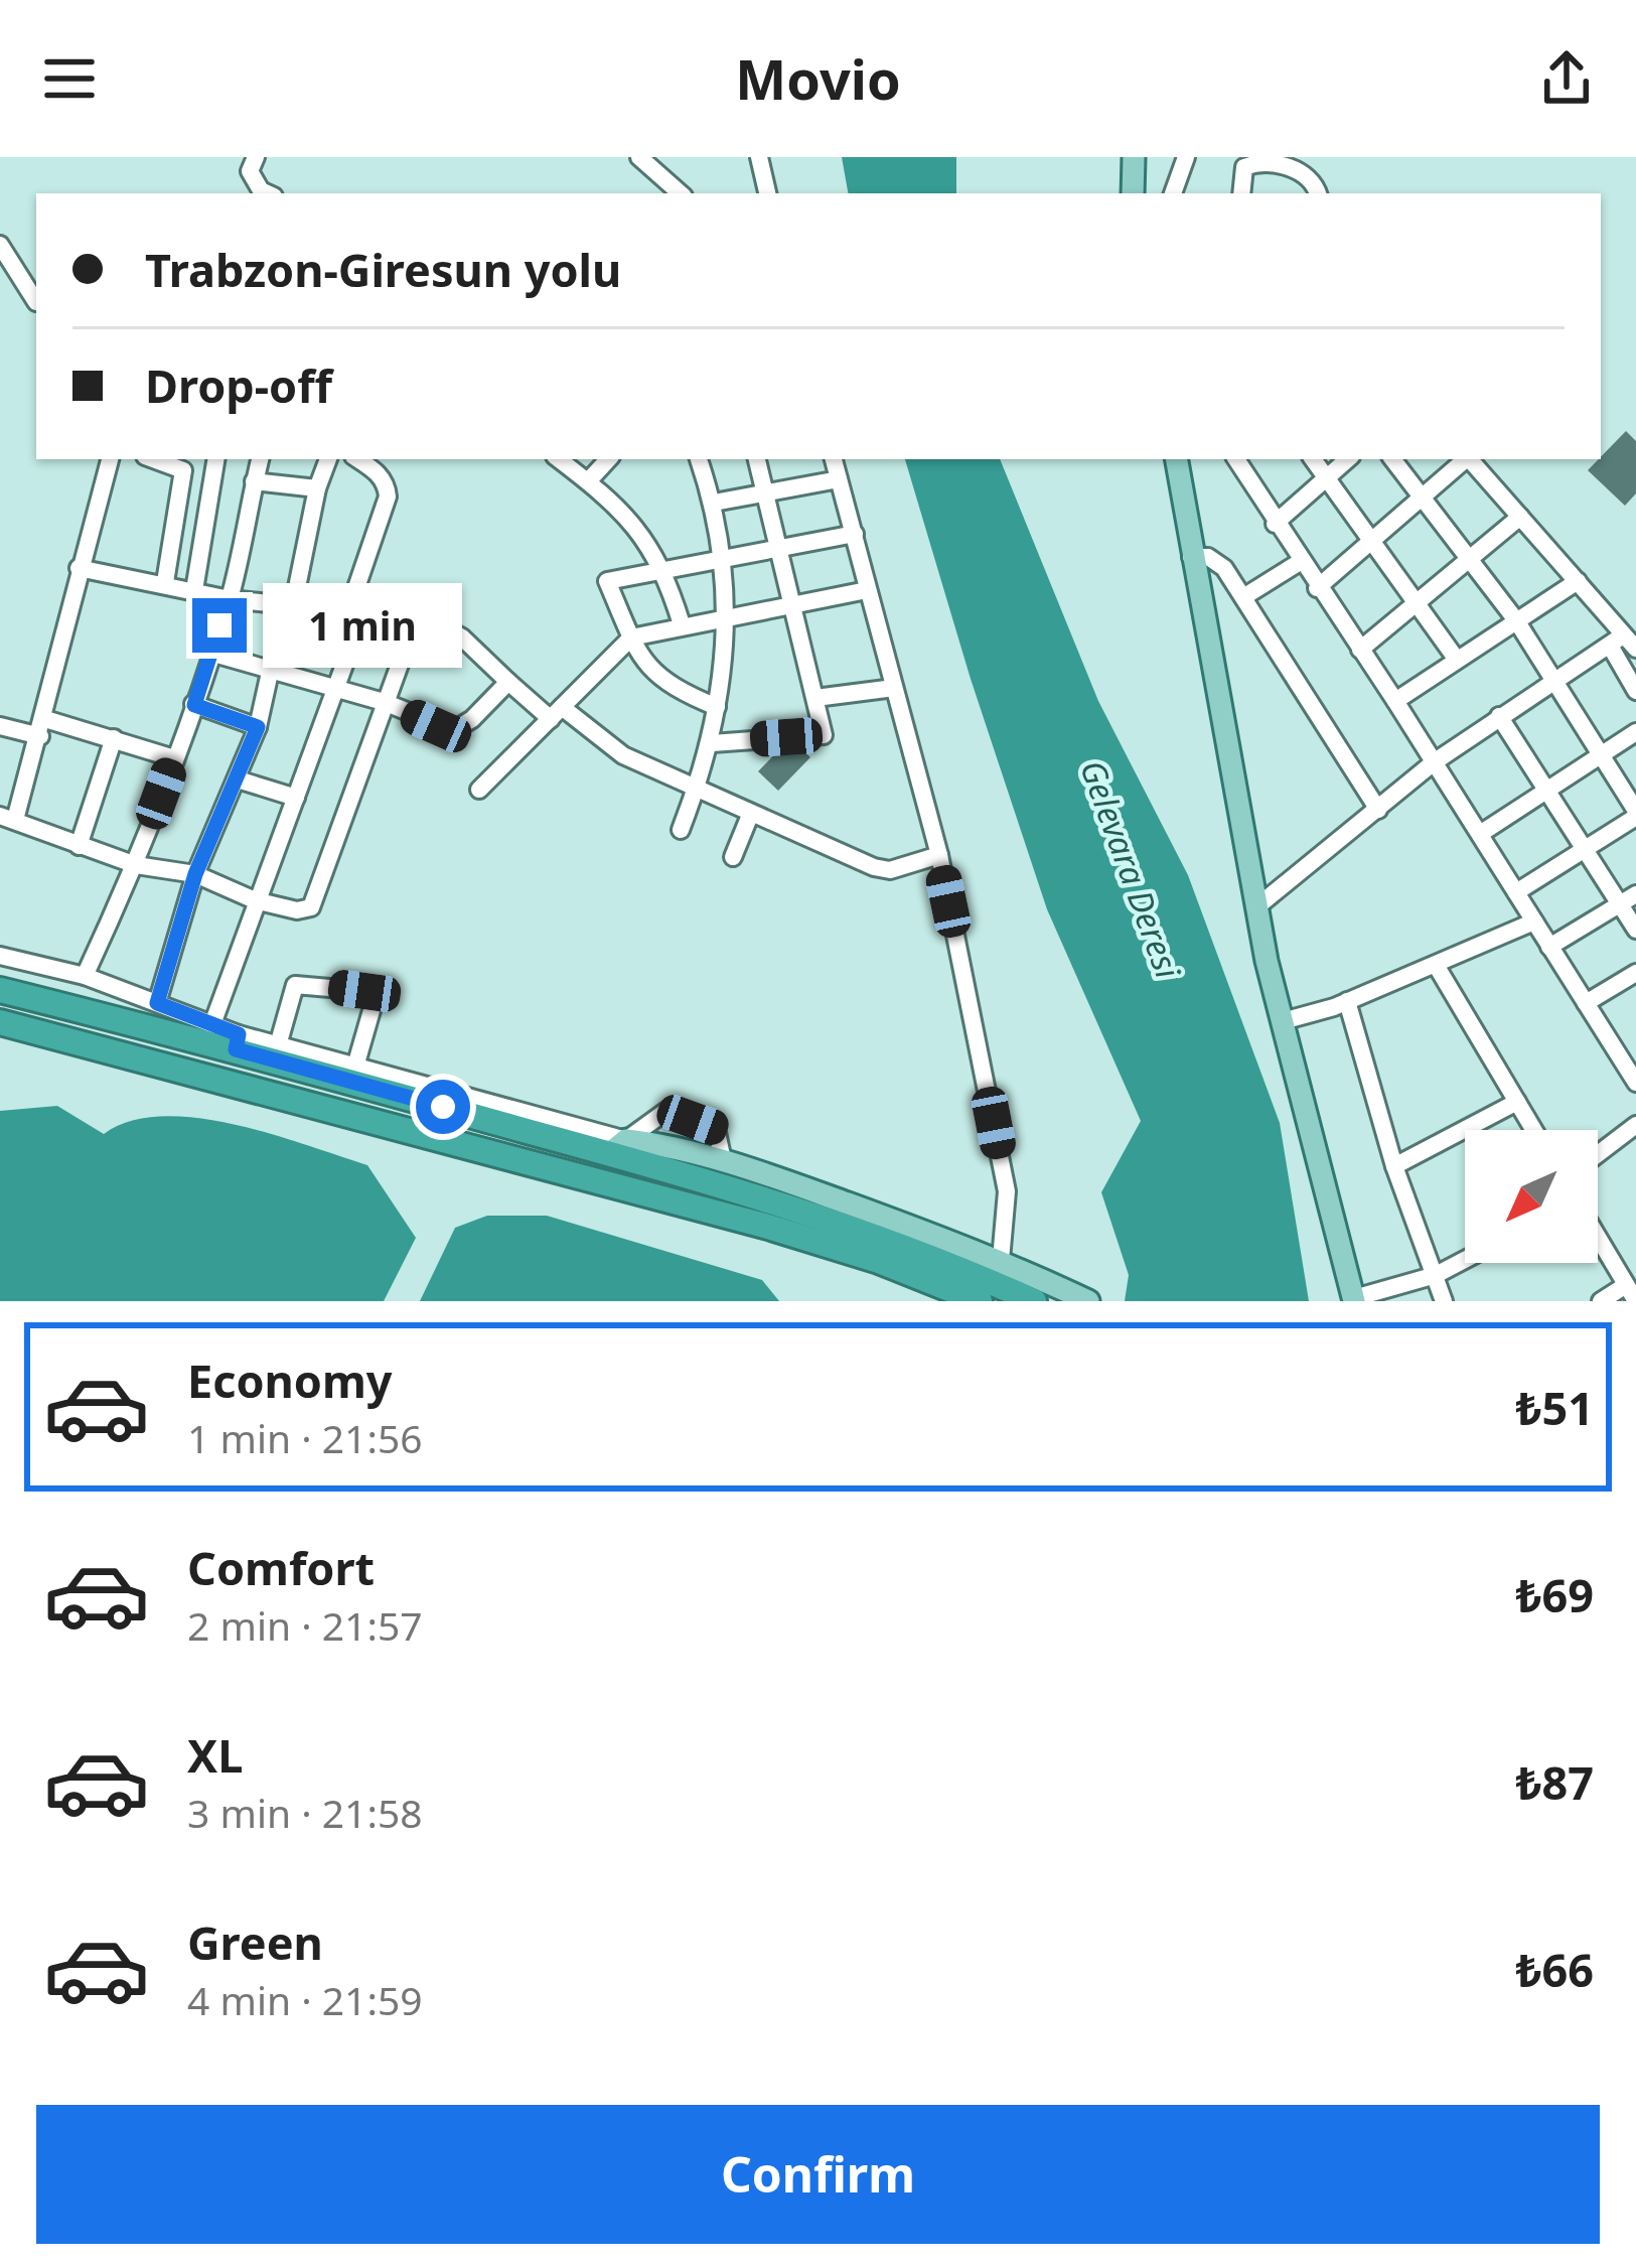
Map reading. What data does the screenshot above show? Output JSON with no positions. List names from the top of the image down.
{
  "water": ["Gelevara Deresi"],
  "north": "bottom left",
  "page": {
    "header": "Movio",
    "banner": ["Trabzon-Giresun yolu", "Drop-off"],
    "bubble": "1 min",
    "list": [
      {
        "name": "Economy",
        "note": "1 min · 21:56",
        "value": "₺51"
      },
      {
        "name": "Comfort",
        "note": "2 min · 21:57",
        "value": "₺69"
      },
      {
        "name": "XL",
        "note": "3 min · 21:58",
        "value": "₺87"
      },
      {
        "name": "Green",
        "note": "4 min · 21:59",
        "value": "₺66"
      }
    ],
    "buttons": "Confirm"
  }
}
